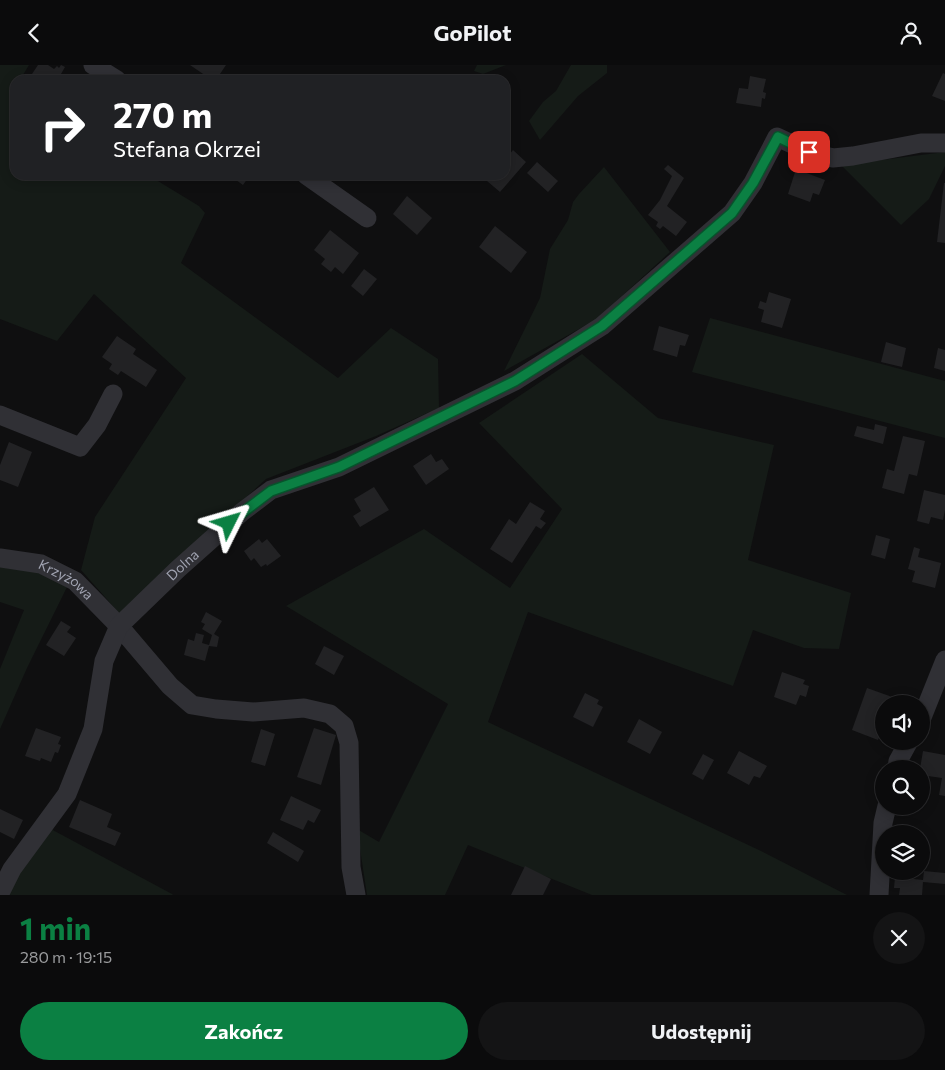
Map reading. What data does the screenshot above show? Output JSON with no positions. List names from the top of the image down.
{
  "streets": {
    "street": ["Dolna", "Krzyżowa"]
  },
  "crossings": [
    ["Dolna", "Krzyżowa"]
  ],
  "page": {
    "header": "GoPilot",
    "turn": ["270 m", "Stefana Okrzei"],
    "heading": ["1 min", "280 m · 19:15"],
    "buttons": ["Zakończ", "Udostępnij"]
  }
}
